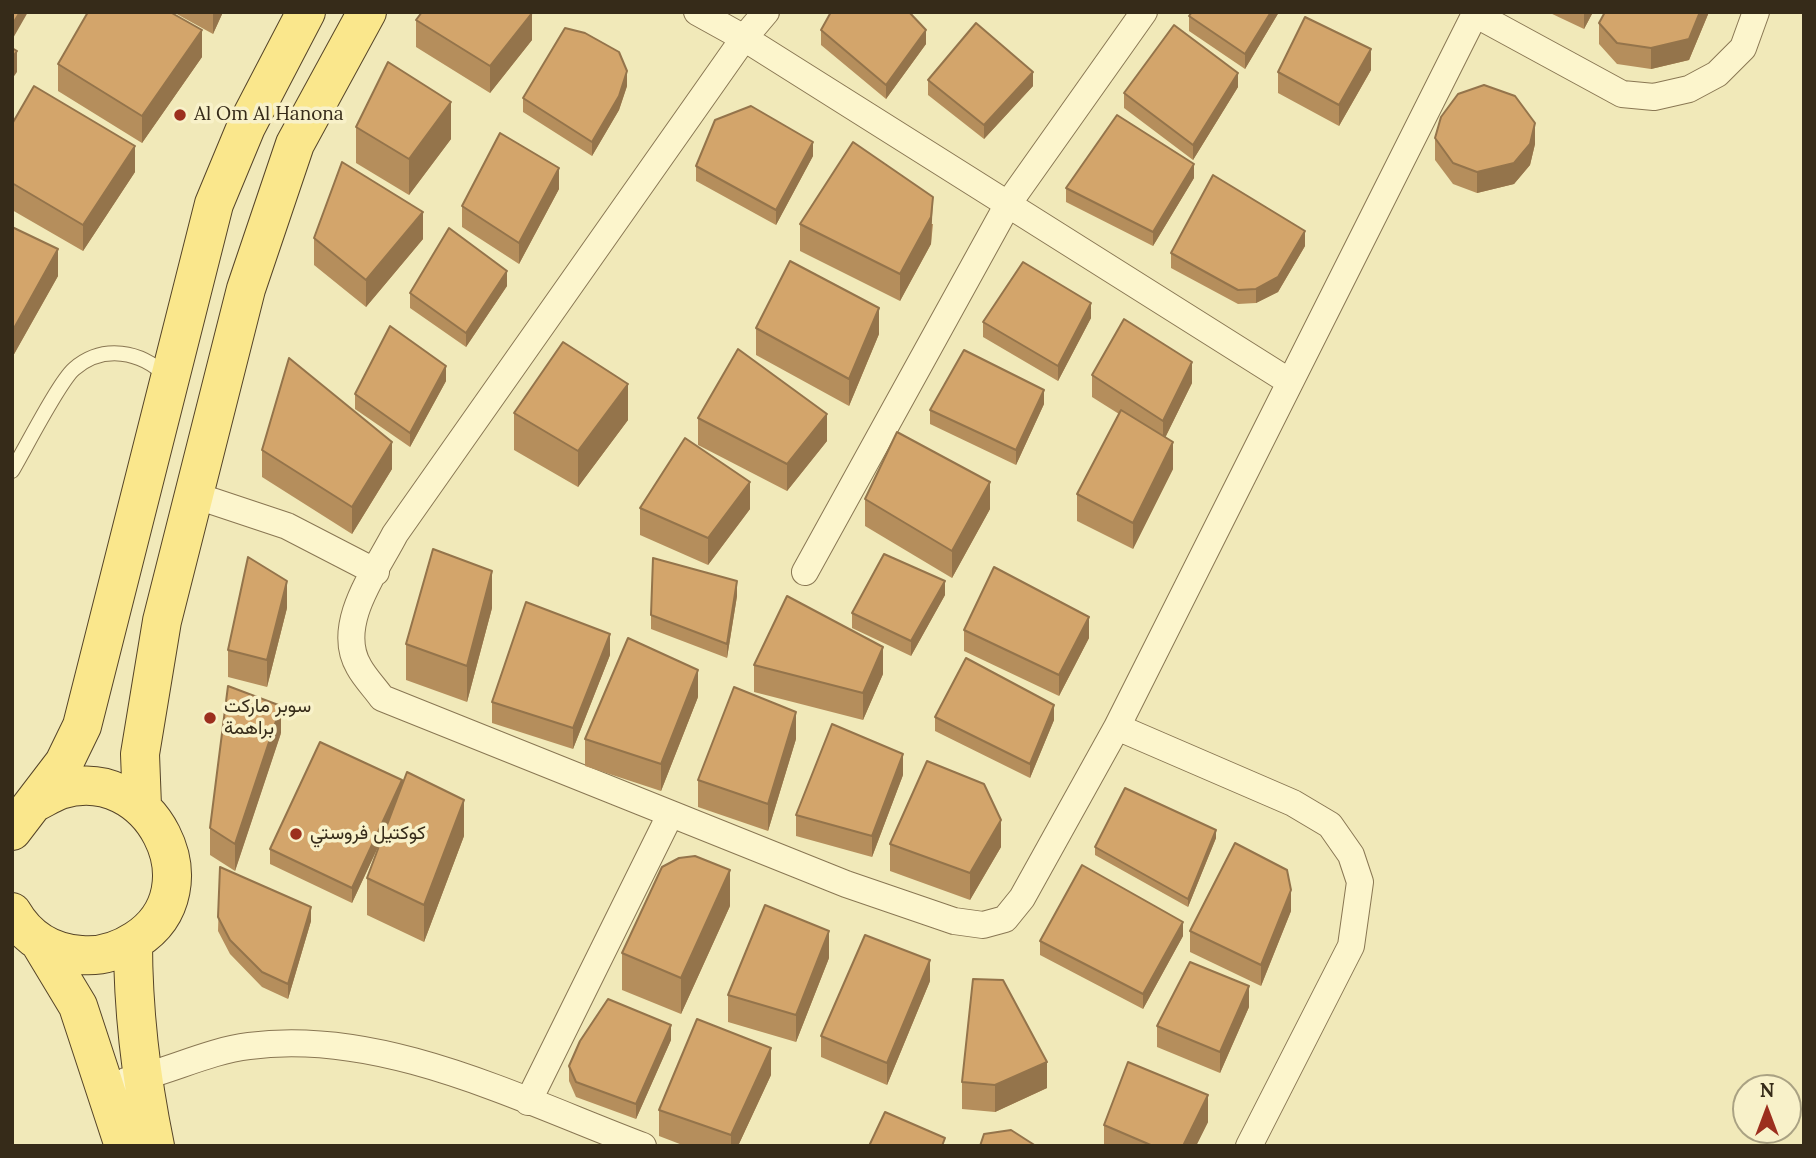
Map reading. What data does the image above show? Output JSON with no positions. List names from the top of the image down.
{
  "places": ["Al Om Al Hanona", "سوبر ماركت براهمة", "كوكتيل فروستي"],
  "north": "top"
}
